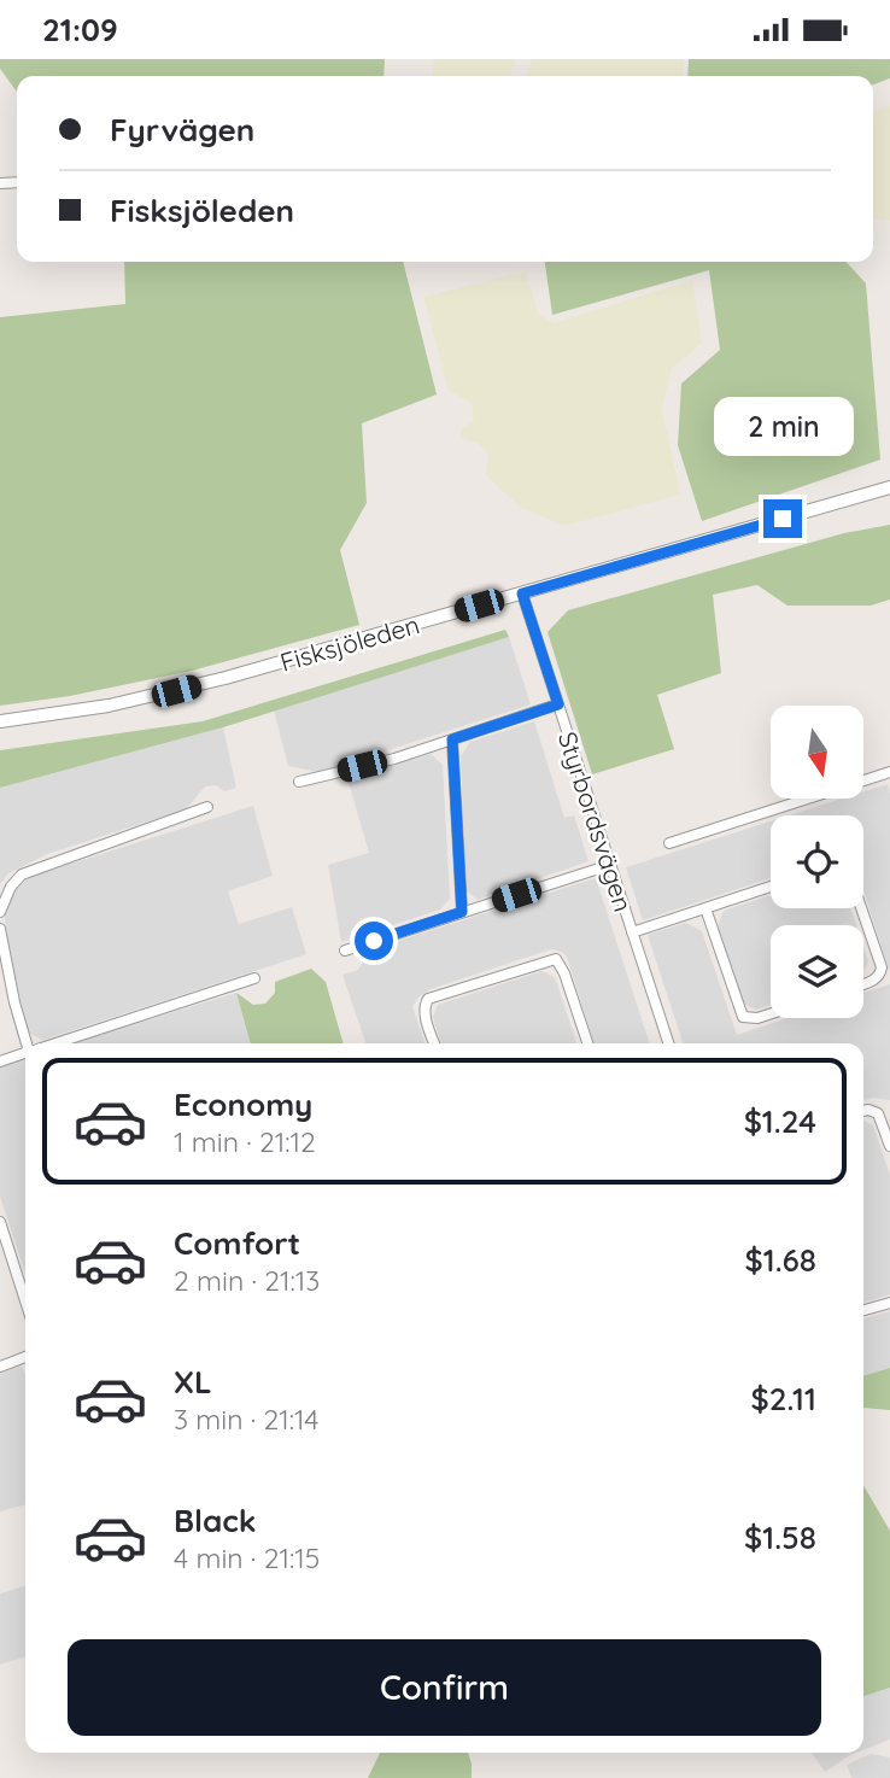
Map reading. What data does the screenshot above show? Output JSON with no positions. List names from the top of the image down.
{
  "streets": {
    "street": ["Fisksjöleden", "Styrbordsvägen"]
  },
  "crossings": [
    ["Fisksjöleden", "Styrbordsvägen"]
  ],
  "north": "bottom",
  "page": {
    "status": "21:09",
    "banner": ["Fyrvägen", "Fisksjöleden"],
    "bubble": "2 min",
    "list": [
      {
        "name": "Economy",
        "note": "1 min · 21:12",
        "value": "$1.24"
      },
      {
        "name": "Comfort",
        "note": "2 min · 21:13",
        "value": "$1.68"
      },
      {
        "name": "XL",
        "note": "3 min · 21:14",
        "value": "$2.11"
      },
      {
        "name": "Black",
        "note": "4 min · 21:15",
        "value": "$1.58"
      }
    ],
    "buttons": "Confirm"
  }
}
